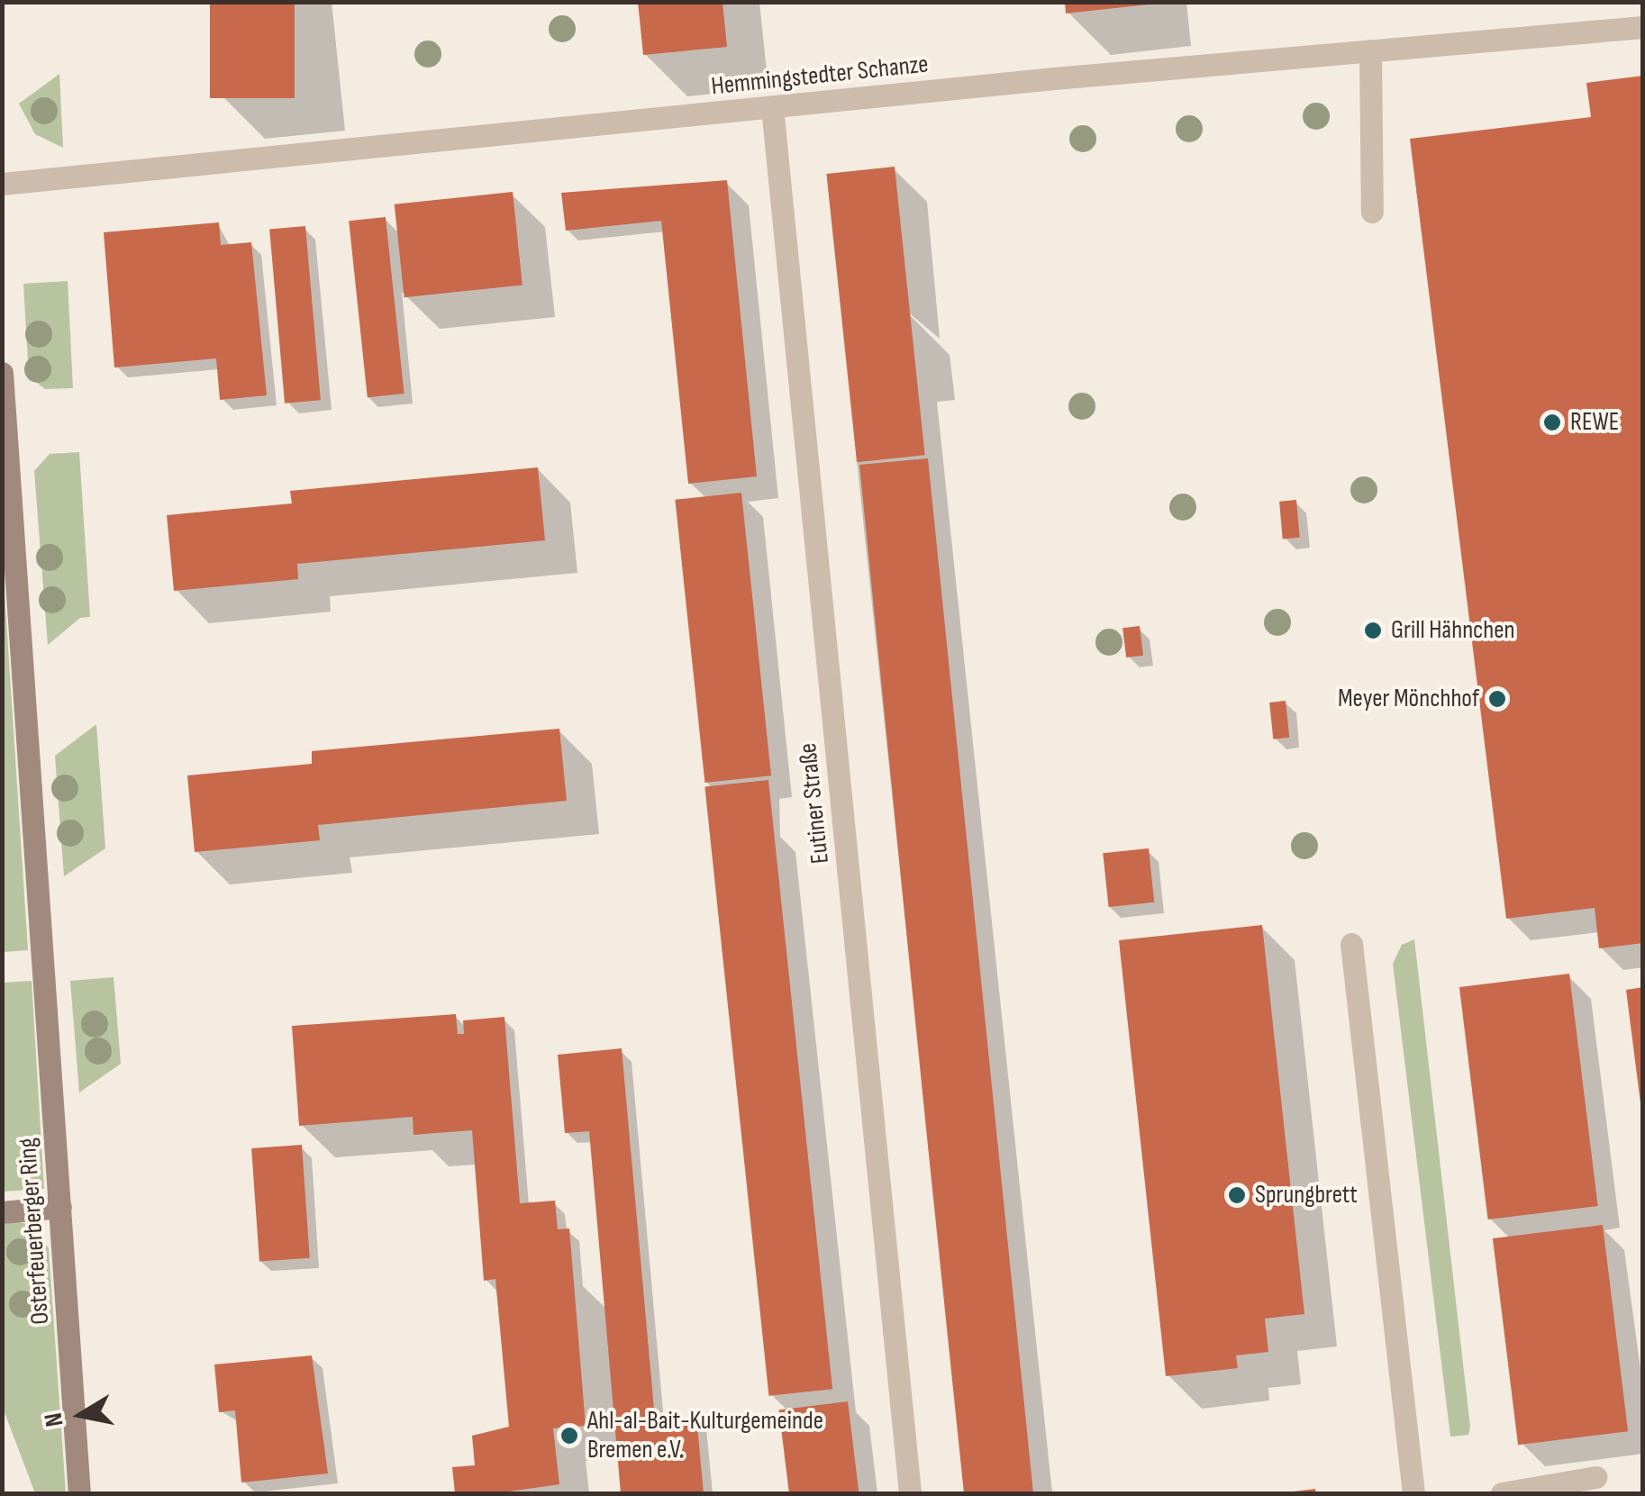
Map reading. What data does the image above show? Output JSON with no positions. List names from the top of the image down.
{
  "streets": {
    "main road": ["Osterfeuerberger Ring"],
    "street": ["Hemmingstedter Schanze", "Eutiner Straße"]
  },
  "crossings": [
    ["Hemmingstedter Schanze", "Eutiner Straße"]
  ],
  "places": [
    "REWE",
    "Grill Hähnchen",
    "Meyer Mönchhof",
    "Sprungbrett",
    "Ahl-al-Bait-Kulturgemeinde Bremen e.V."
  ],
  "north": "left"
}
